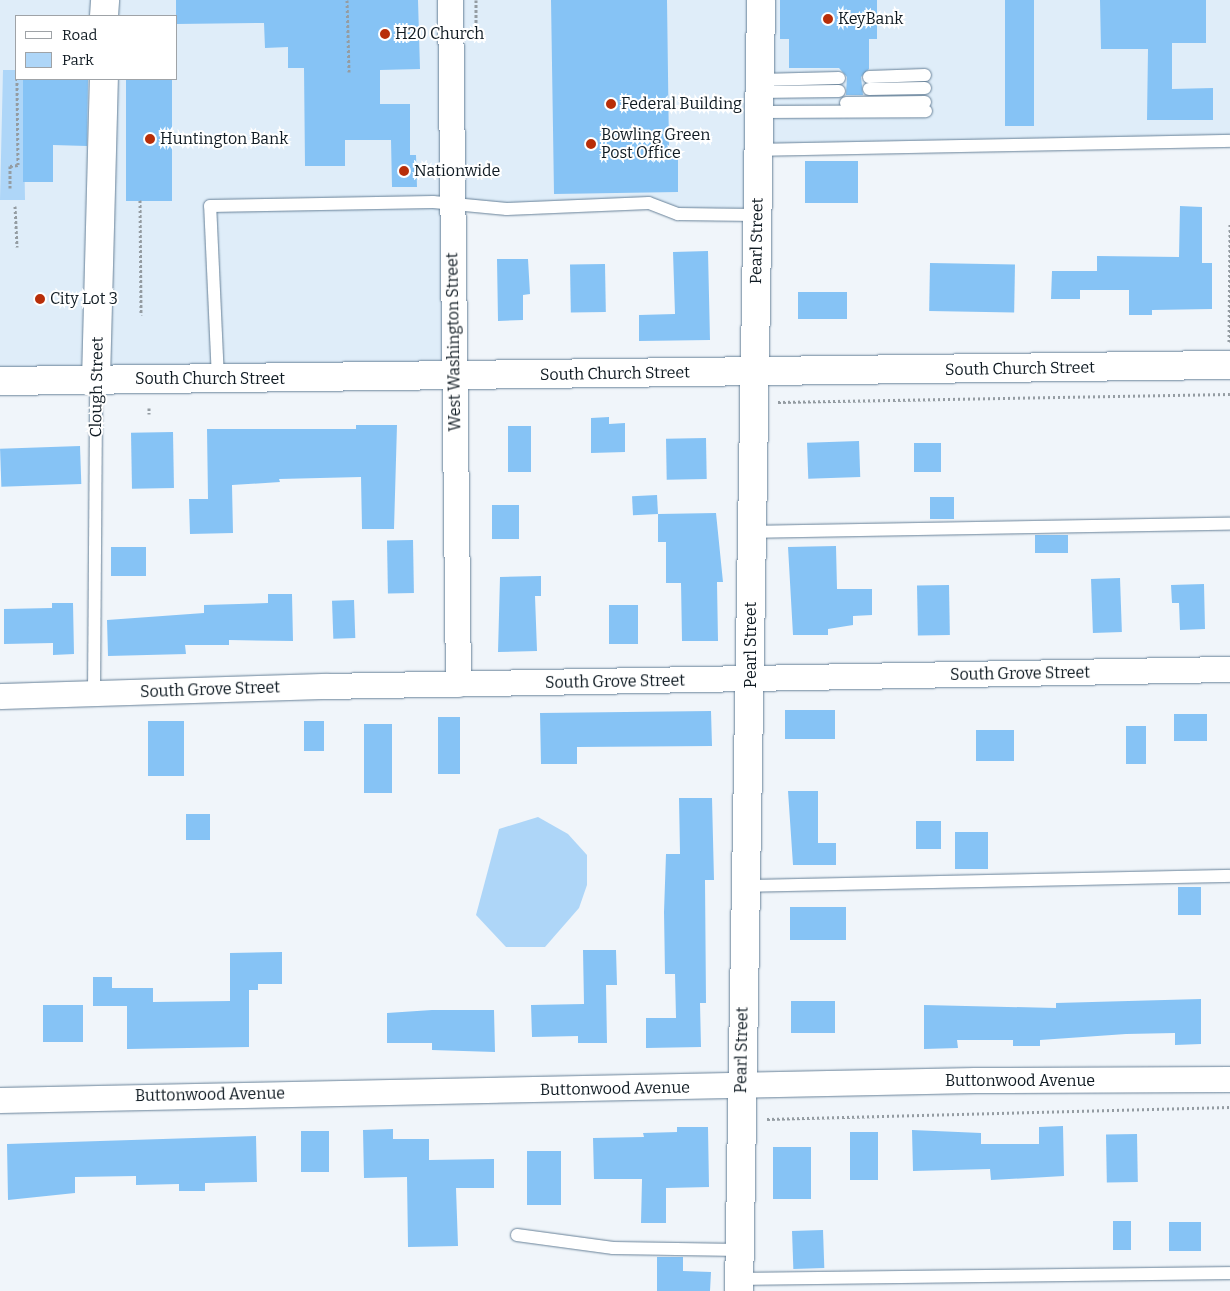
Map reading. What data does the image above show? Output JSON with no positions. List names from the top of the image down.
{
  "streets": {
    "street": [
      "Pearl Street",
      "West Washington Street",
      "South Church Street",
      "Clough Street",
      "South Grove Street",
      "Buttonwood Avenue"
    ]
  },
  "crossings": [
    ["Pearl Street", "South Church Street"],
    ["Pearl Street", "South Grove Street"],
    ["Pearl Street", "Buttonwood Avenue"],
    ["West Washington Street", "South Church Street"],
    ["West Washington Street", "South Grove Street"],
    ["South Church Street", "Clough Street"],
    ["Clough Street", "South Grove Street"]
  ],
  "places": [
    "KeyBank",
    "H20 Church",
    "Federal Building",
    "Huntington Bank",
    "Bowling Green Post Office",
    "Nationwide",
    "City Lot 3"
  ],
  "legend": ["Road", "Park"]
}
